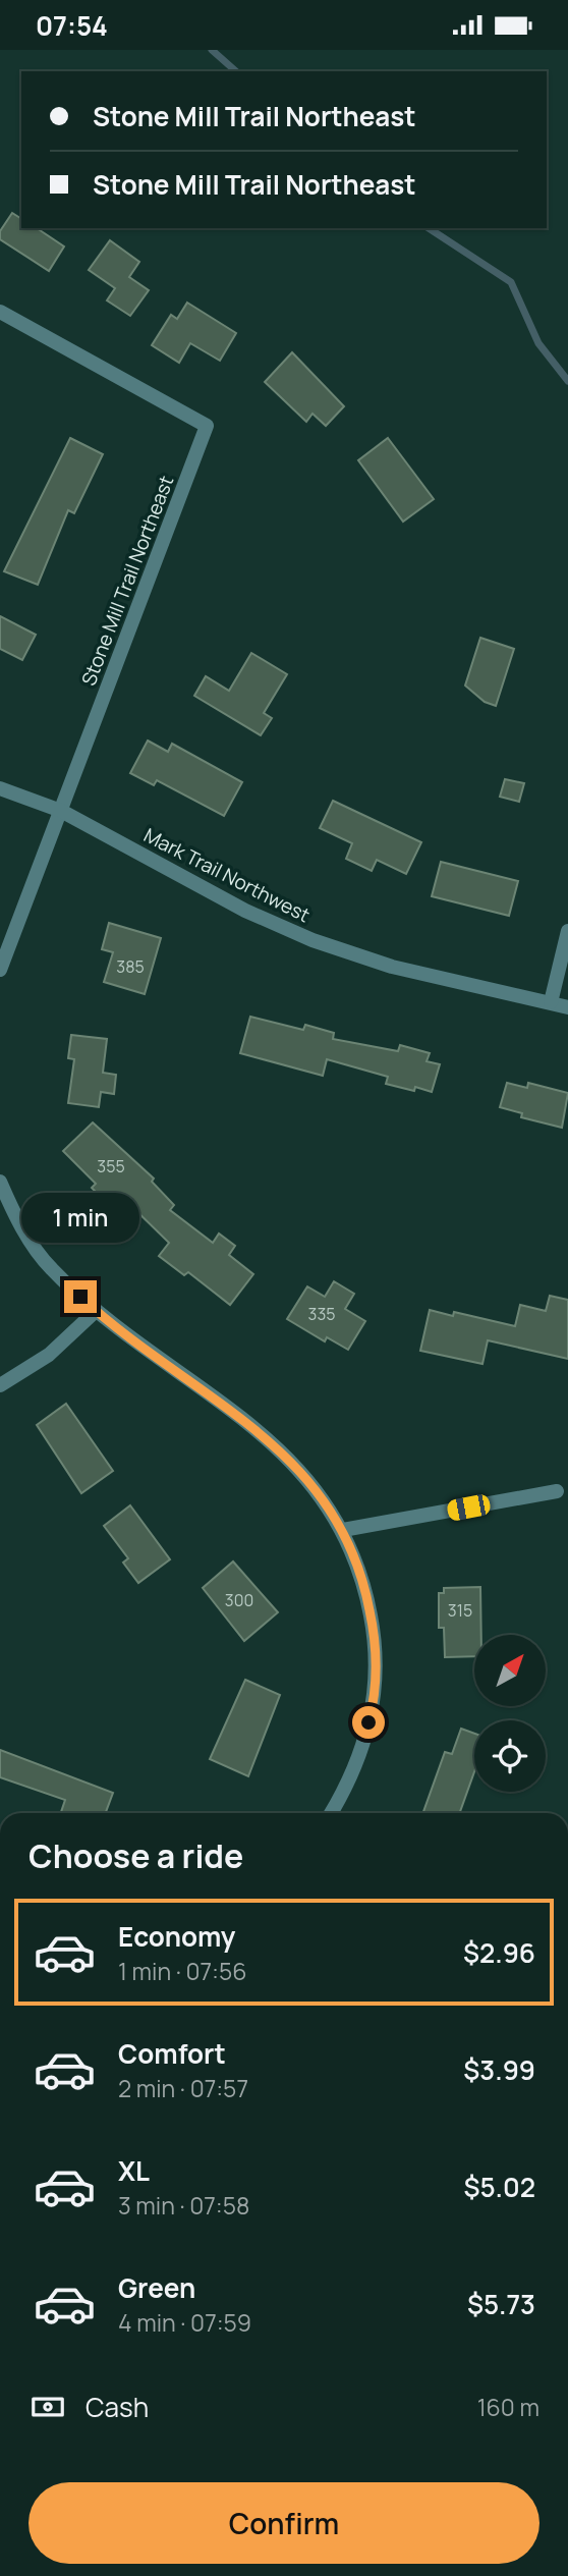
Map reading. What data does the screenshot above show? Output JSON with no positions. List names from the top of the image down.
{
  "streets": {
    "street": ["Stone Mill Trail Northeast", "Mark Trail Northwest"]
  },
  "crossings": [
    ["Stone Mill Trail Northeast", "Mark Trail Northwest"]
  ],
  "house_numbers": [
    "385",
    "355",
    "335",
    "300",
    "315"
  ],
  "north": "top right",
  "page": {
    "status": "07:54",
    "banner": ["Stone Mill Trail Northeast", "Stone Mill Trail Northeast"],
    "bubble": "1 min",
    "heading": "Choose a ride",
    "list": [
      {
        "name": "Economy",
        "note": "1 min · 07:56",
        "value": "$2.96"
      },
      {
        "name": "Comfort",
        "note": "2 min · 07:57",
        "value": "$3.99"
      },
      {
        "name": "XL",
        "note": "3 min · 07:58",
        "value": "$5.02"
      },
      {
        "name": "Green",
        "note": "4 min · 07:59",
        "value": "$5.73"
      }
    ],
    "pay": ["Cash", "160 m"],
    "buttons": "Confirm"
  }
}
